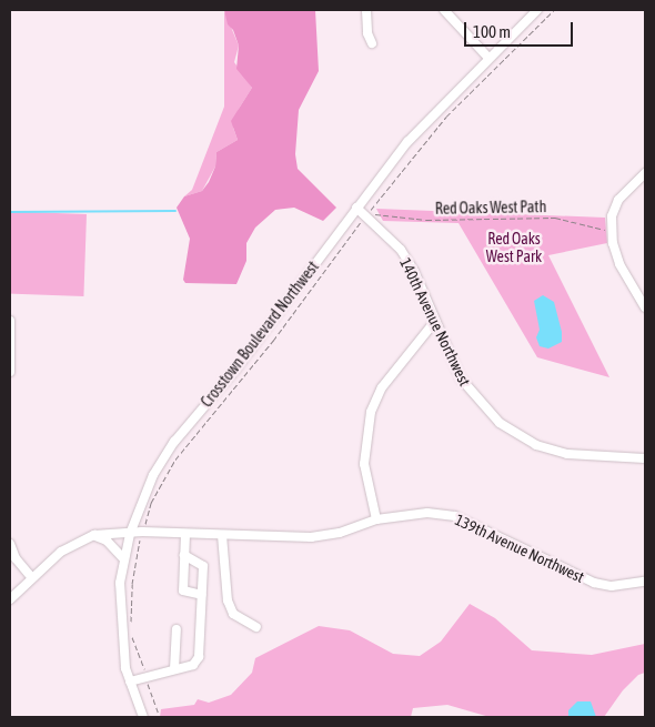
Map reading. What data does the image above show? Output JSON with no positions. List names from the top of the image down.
{
  "streets": {
    "street": ["140th Avenue Northwest", "Crosstown Boulevard Northwest", "139th Avenue Northwest"],
    "path": ["Red Oaks West Path"]
  },
  "crossings": [
    ["140th Avenue Northwest", "Crosstown Boulevard Northwest"],
    ["Crosstown Boulevard Northwest", "139th Avenue Northwest"]
  ],
  "parks": ["Red Oaks West Park"],
  "scale_bar": "100 m"
}
